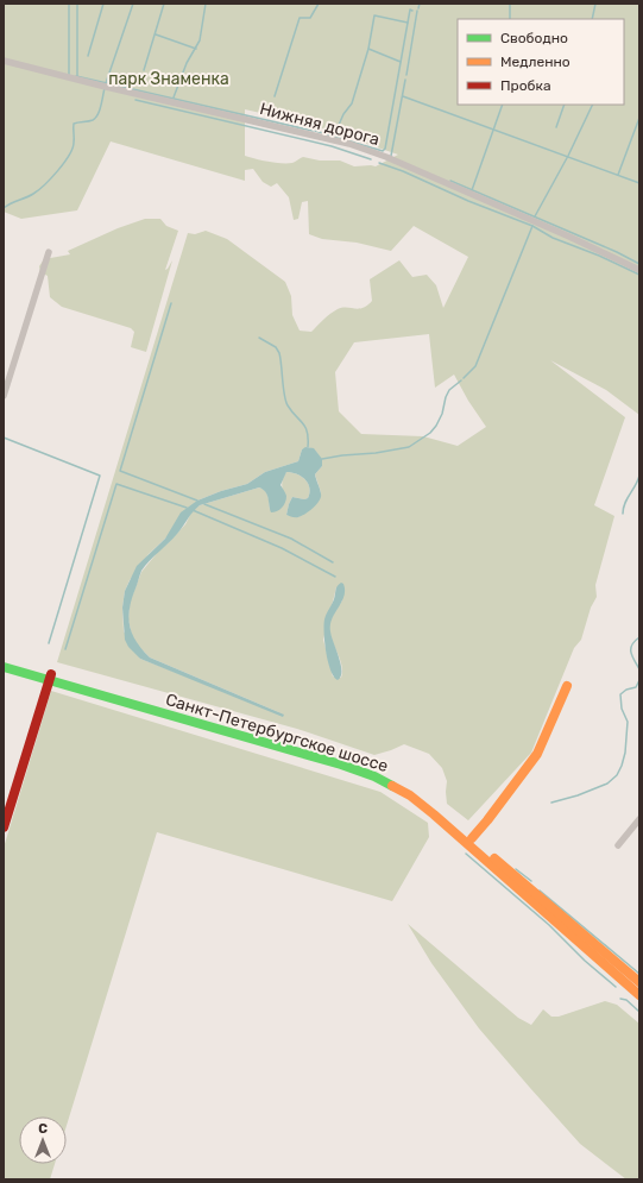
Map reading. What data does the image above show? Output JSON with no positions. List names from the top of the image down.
{
  "streets": {
    "main road": ["Санкт-Петербургское шоссе"],
    "street": ["Нижняя дорога"]
  },
  "parks": ["парк Знаменка"],
  "legend": ["Свободно", "Медленно", "Пробка"],
  "north": "top"
}
